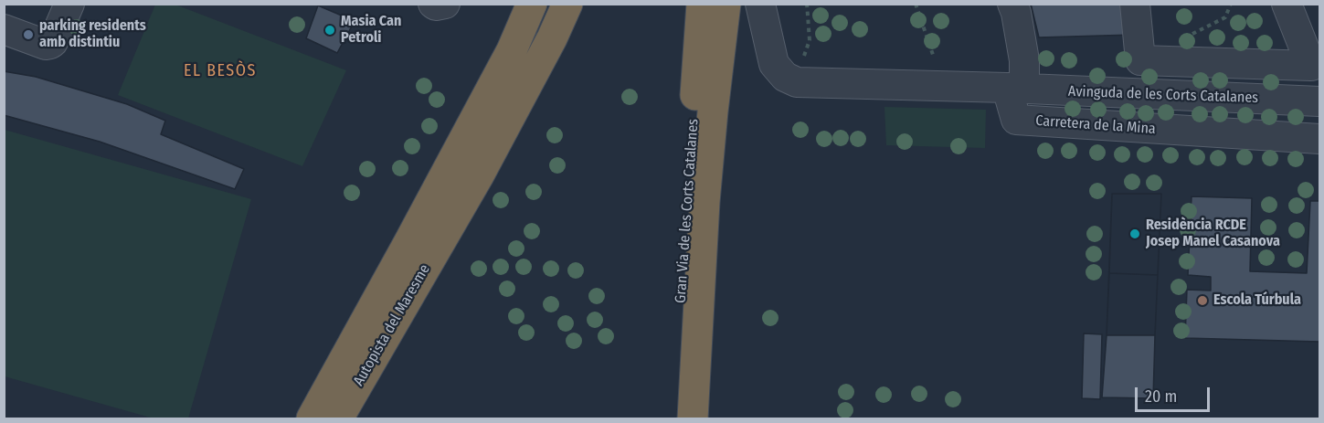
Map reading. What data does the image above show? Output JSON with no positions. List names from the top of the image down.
{
  "streets": {
    "highway": ["Gran Via de les Corts Catalanes", "Autopista del Maresme"],
    "street": ["Avinguda de les Corts Catalanes", "Carretera de la Mina"]
  },
  "crossings": [
    ["Avinguda de les Corts Catalanes", "Carretera de la Mina"]
  ],
  "districts": ["EL BESÒS"],
  "places": [
    "Masia Can Petroli",
    "parking residents amb distintiu",
    "Residència RCDE Josep Manel Casanova",
    "Escola Túrbula"
  ],
  "scale_bar": "20 m"
}
